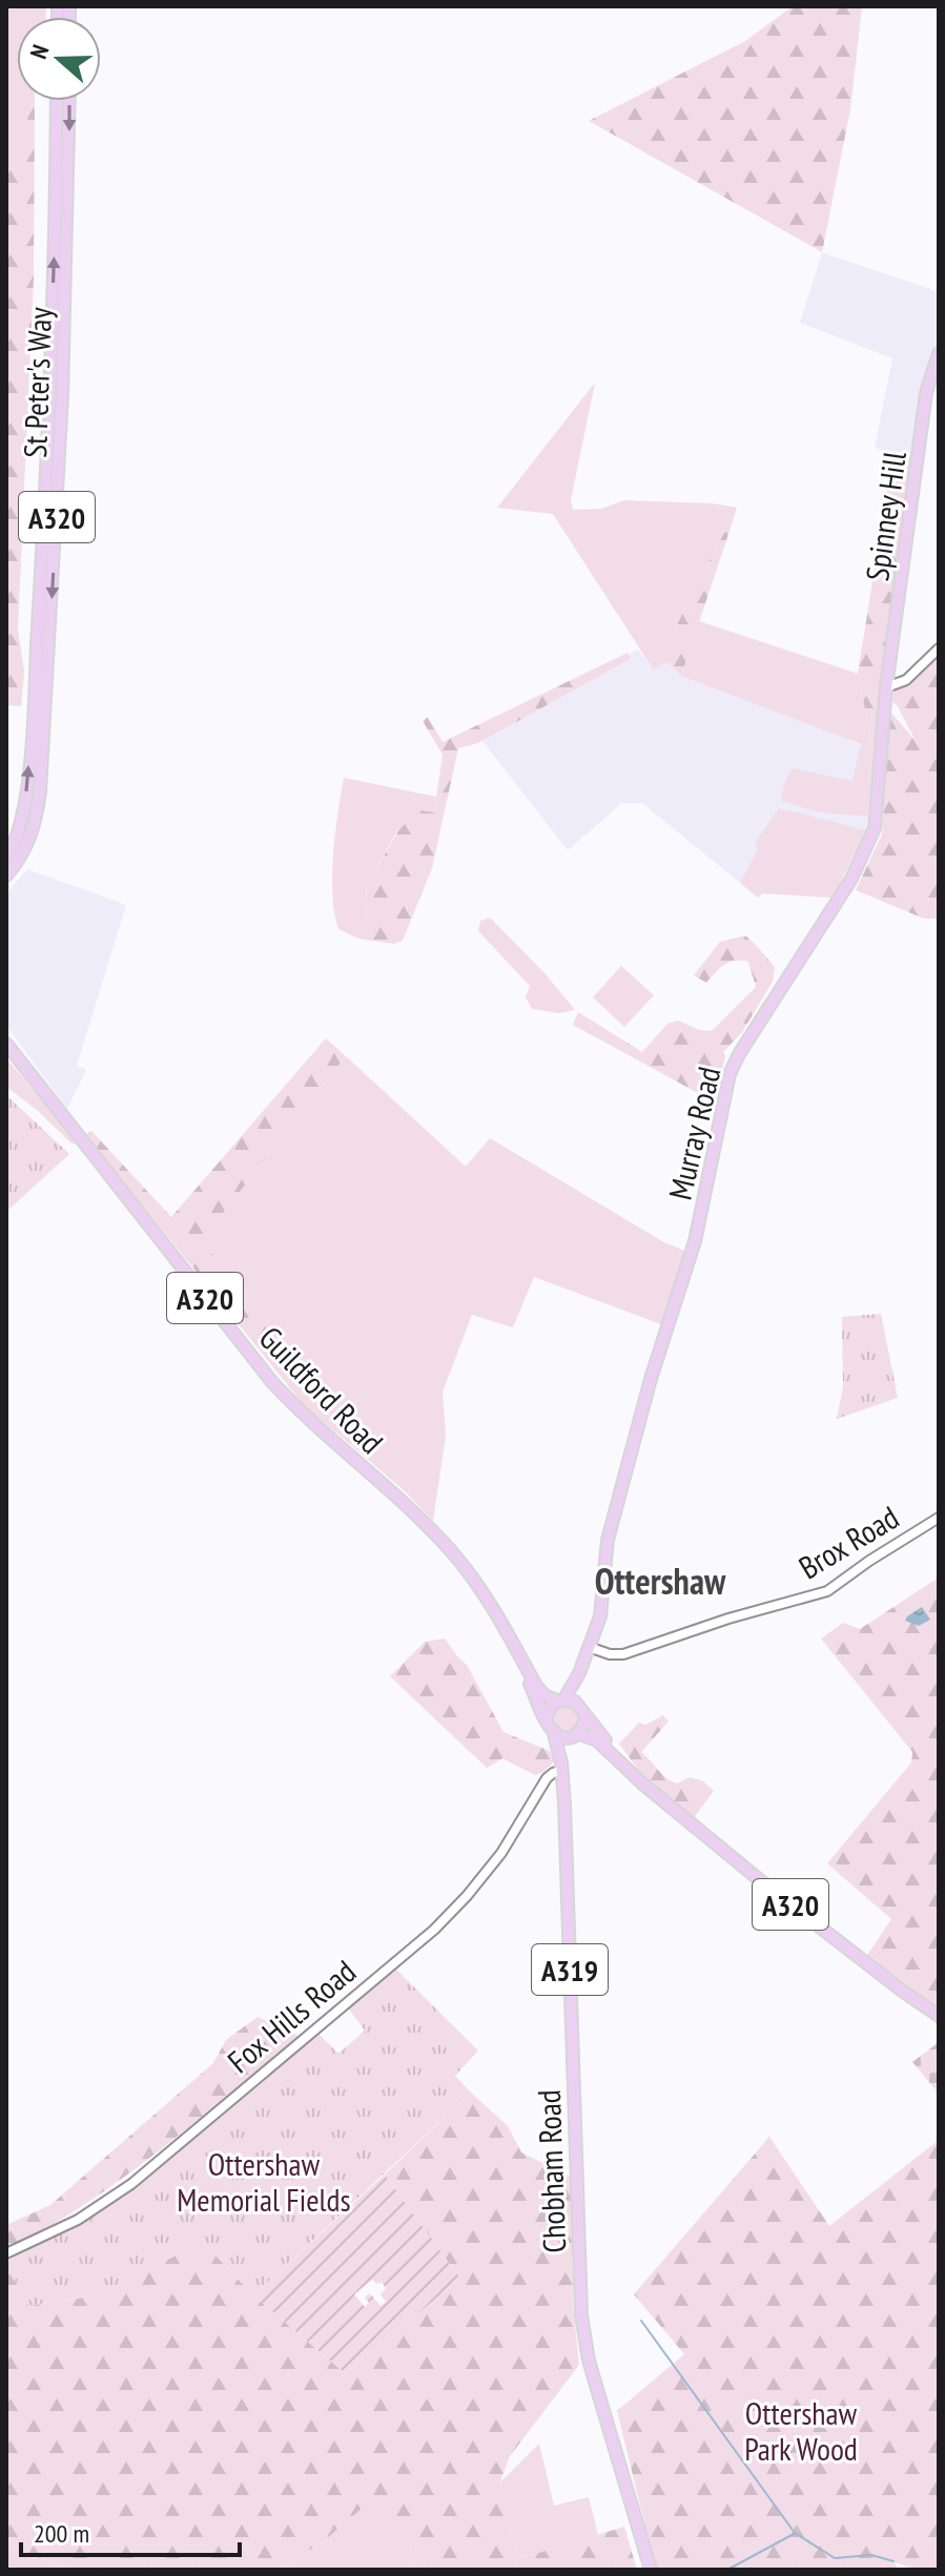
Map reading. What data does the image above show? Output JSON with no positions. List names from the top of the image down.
{
  "streets": {
    "main road": [
      "St Peter's Way",
      "Spinney Hill",
      "A320",
      "Murray Road",
      "Guildford Road",
      "A319",
      "Chobham Road"
    ],
    "street": ["Brox Road", "Fox Hills Road"]
  },
  "crossings": [
    ["Spinney Hill", "Murray Road"],
    ["A320", "Murray Road"],
    ["A320", "Guildford Road"],
    ["A320", "Chobham Road"],
    ["Murray Road", "Guildford Road"],
    ["Murray Road", "Brox Road"],
    ["Murray Road", "Chobham Road"],
    ["Guildford Road", "Chobham Road"],
    ["Fox Hills Road", "Chobham Road"]
  ],
  "districts": ["Ottershaw"],
  "parks": ["Ottershaw Memorial Fields", "Ottershaw Park Wood"],
  "scale_bar": "200 m",
  "north": "left"
}
